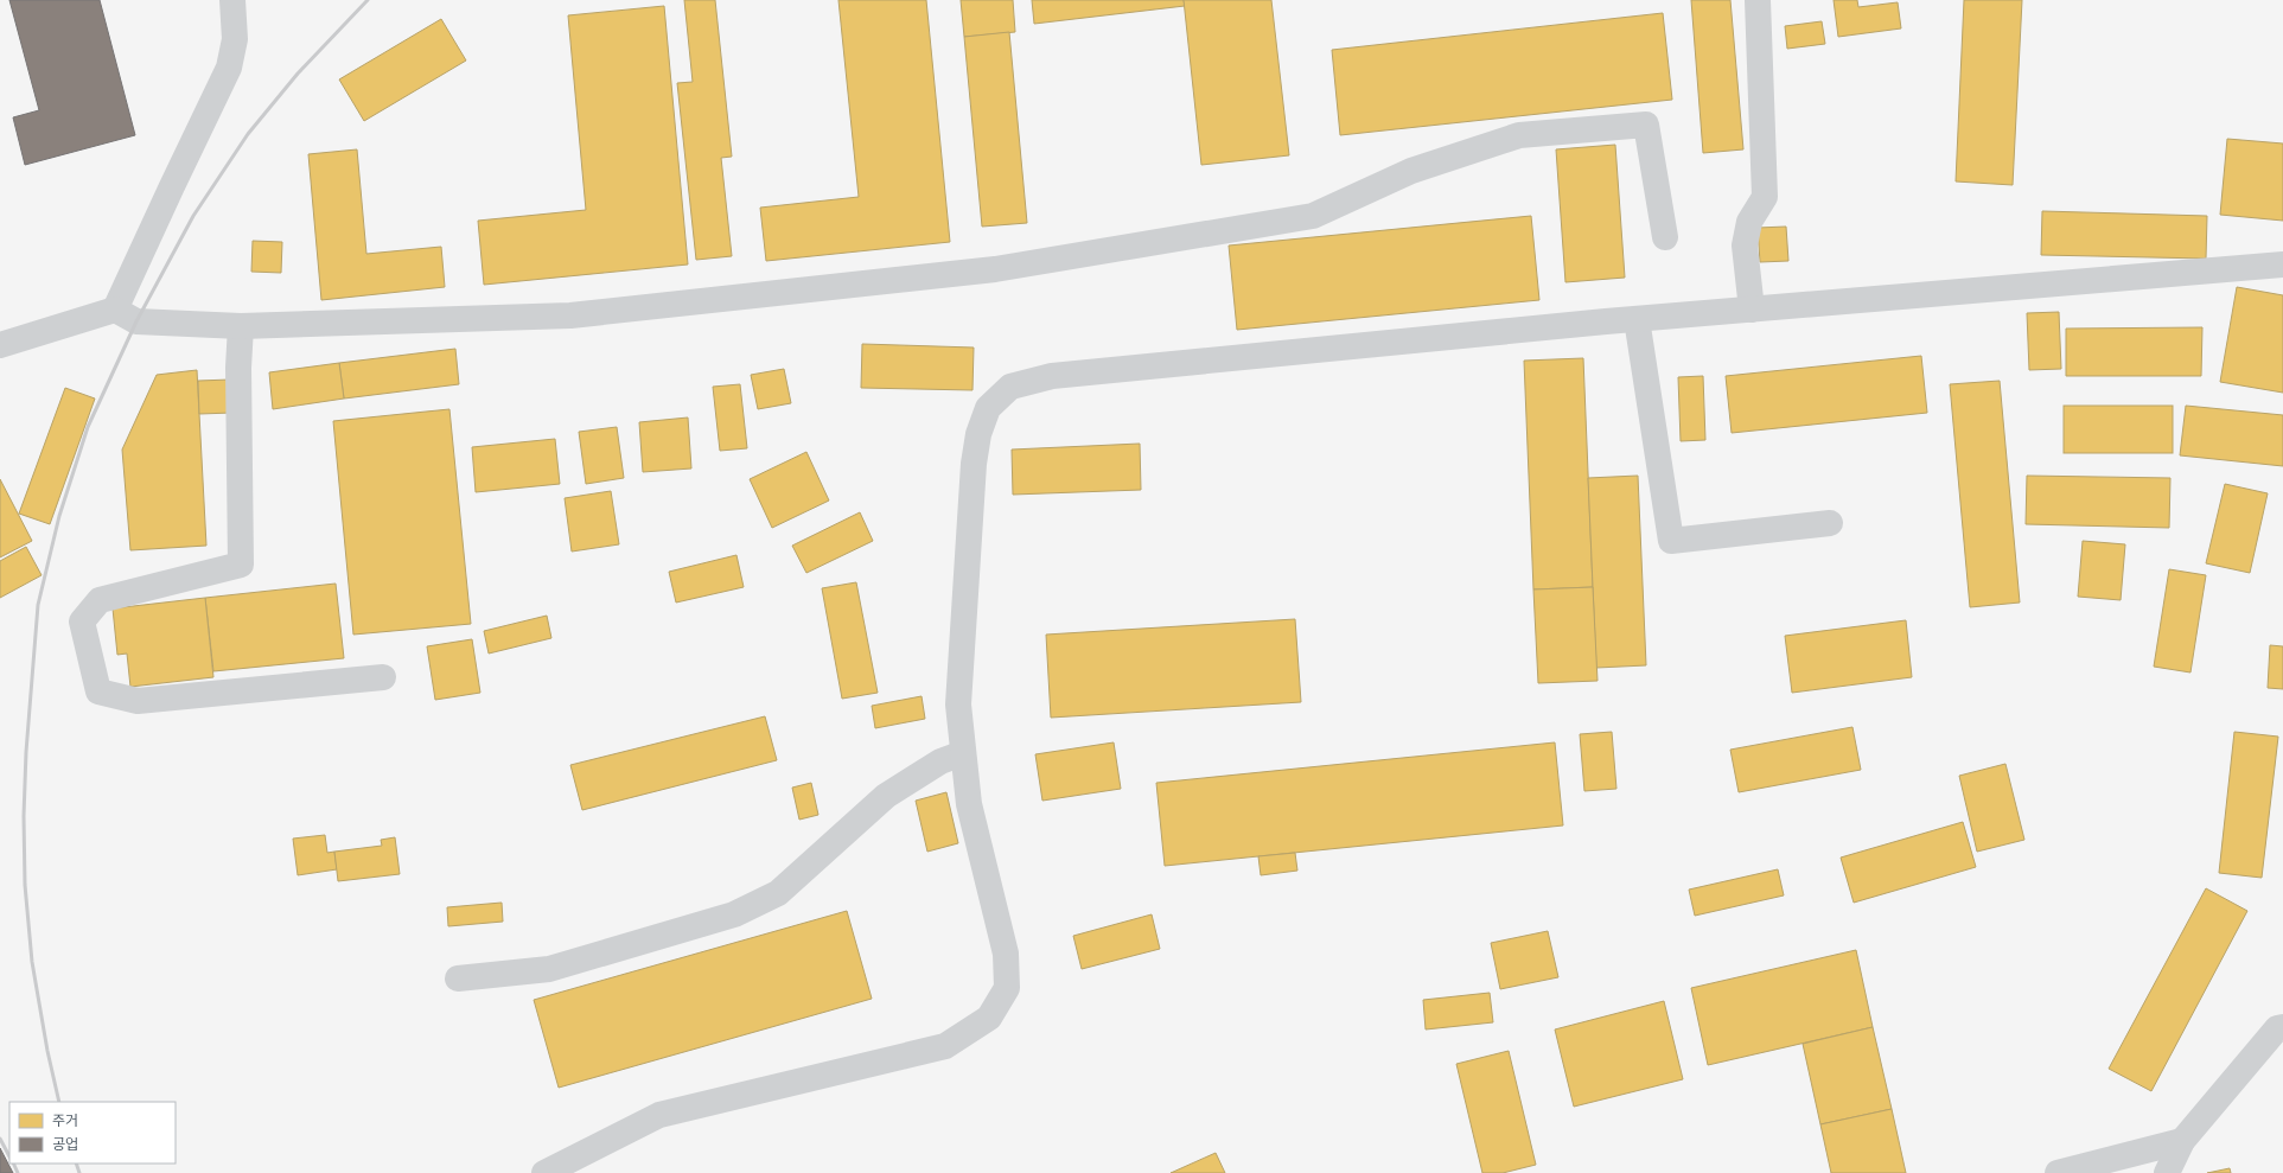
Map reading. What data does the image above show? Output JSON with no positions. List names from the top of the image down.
{
  "legend": ["주거", "공업"]
}
